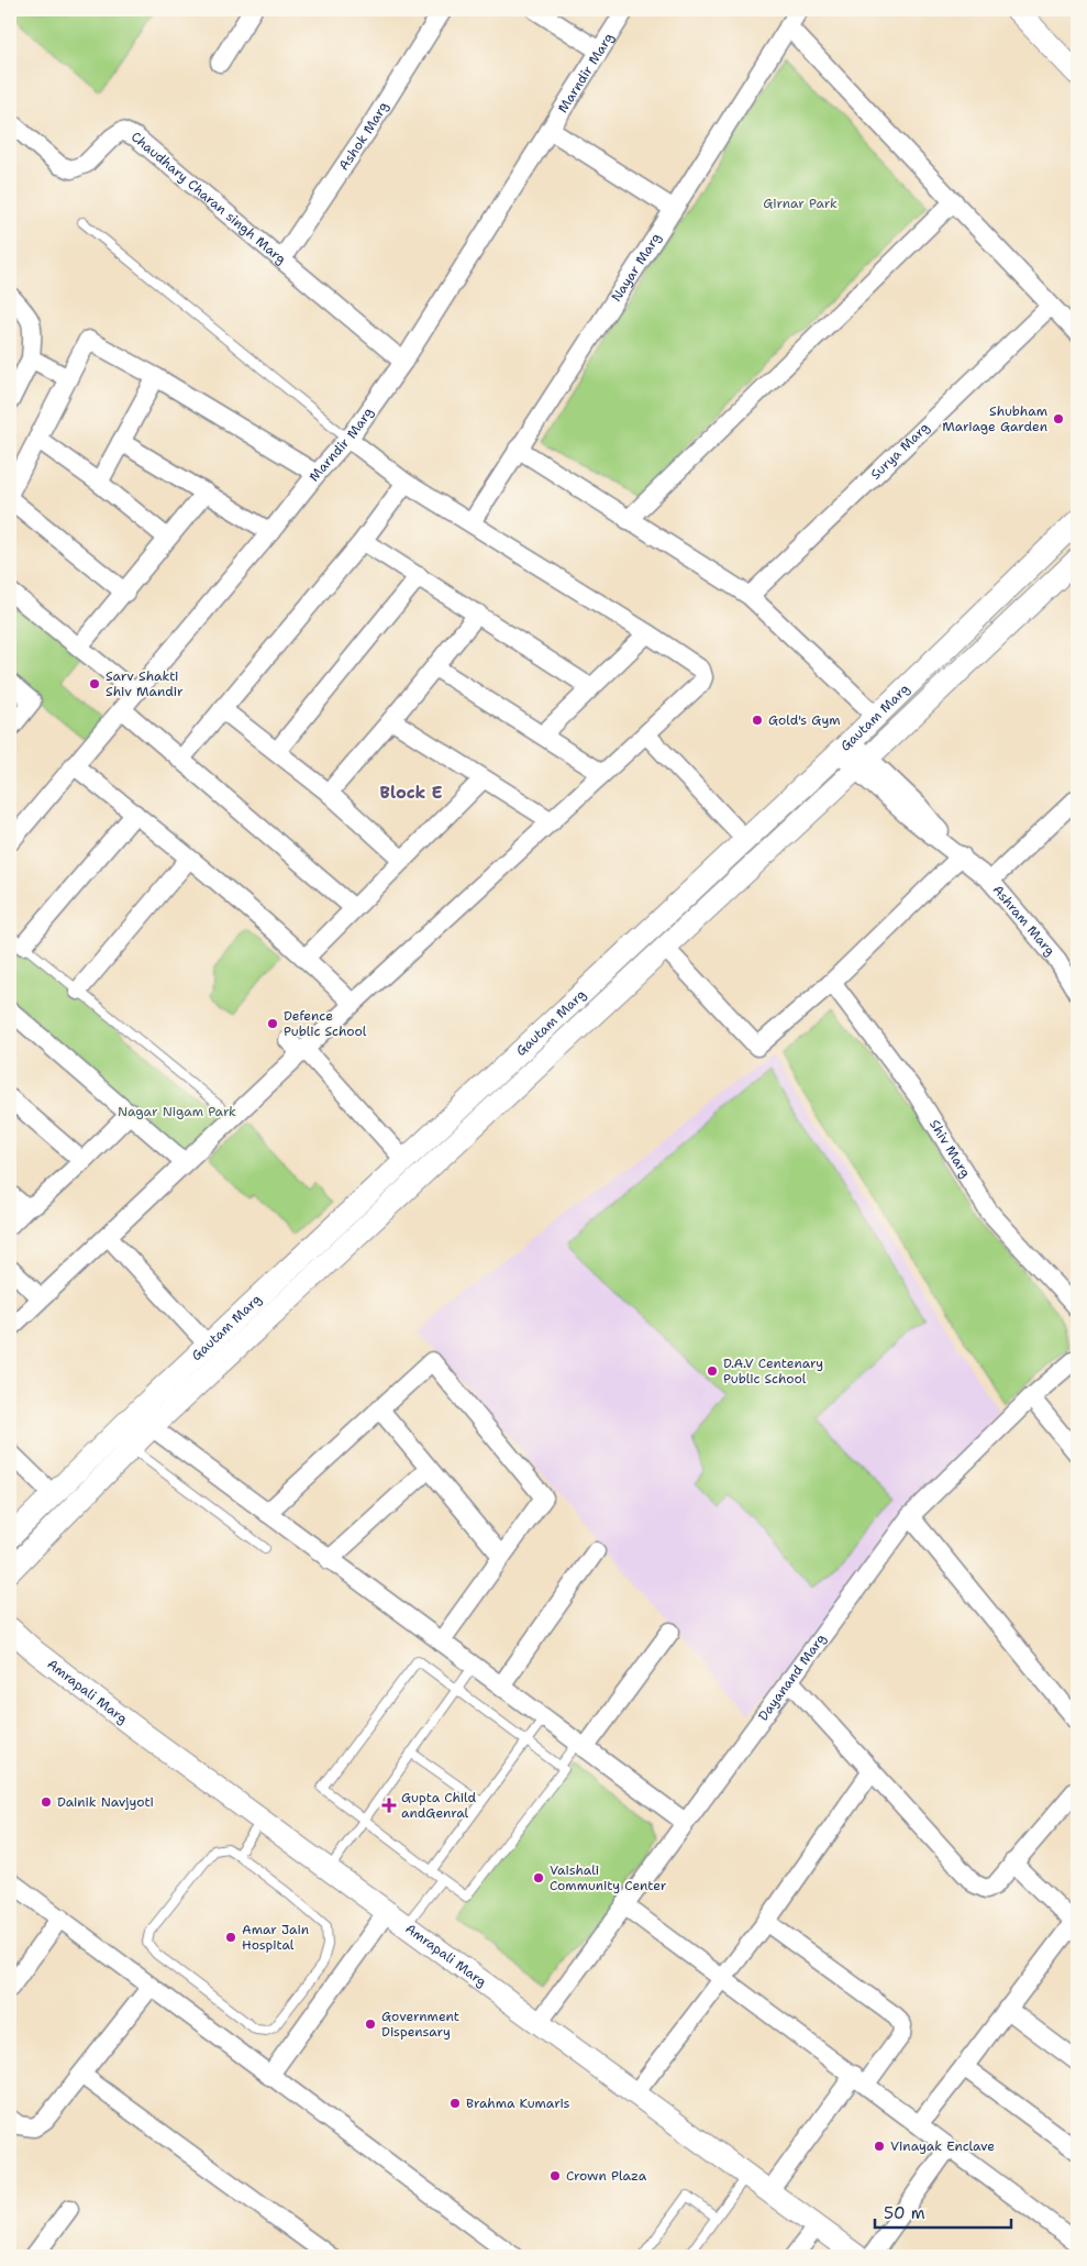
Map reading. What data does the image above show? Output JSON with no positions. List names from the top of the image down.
{
  "streets": {
    "street": [
      "Marndir Marg",
      "Ashok Marg",
      "Chaudhary Charan singh Marg",
      "Nayar Marg",
      "Surya Marg",
      "Gautam Marg",
      "Ashram Marg",
      "Shiv Marg",
      "Dayanand Marg",
      "Amrapali Marg"
    ]
  },
  "crossings": [
    ["Marndir Marg", "Chaudhary Charan singh Marg"],
    ["Ashok Marg", "Chaudhary Charan singh Marg"],
    ["Gautam Marg", "Ashram Marg"],
    ["Dayanand Marg", "Amrapali Marg"]
  ],
  "districts": ["Block E"],
  "parks": ["Girnar Park", "Nagar Nigam Park"],
  "places": {
    "other": [
      "Shubham Mariage Garden",
      "Sarv Shakti Shiv Mandir",
      "Gold's Gym",
      "Defence Public School",
      "D.A.V Centenary Public School",
      "Dainik Navjyoti",
      "Vaishali Community Center",
      "Amar Jain Hospital",
      "Government Dispensary",
      "Brahma Kumaris",
      "Vinayak Enclave",
      "Crown Plaza"
    ],
    "health": ["Gupta Child andGenral"]
  },
  "scale_bar": "50 m"
}
